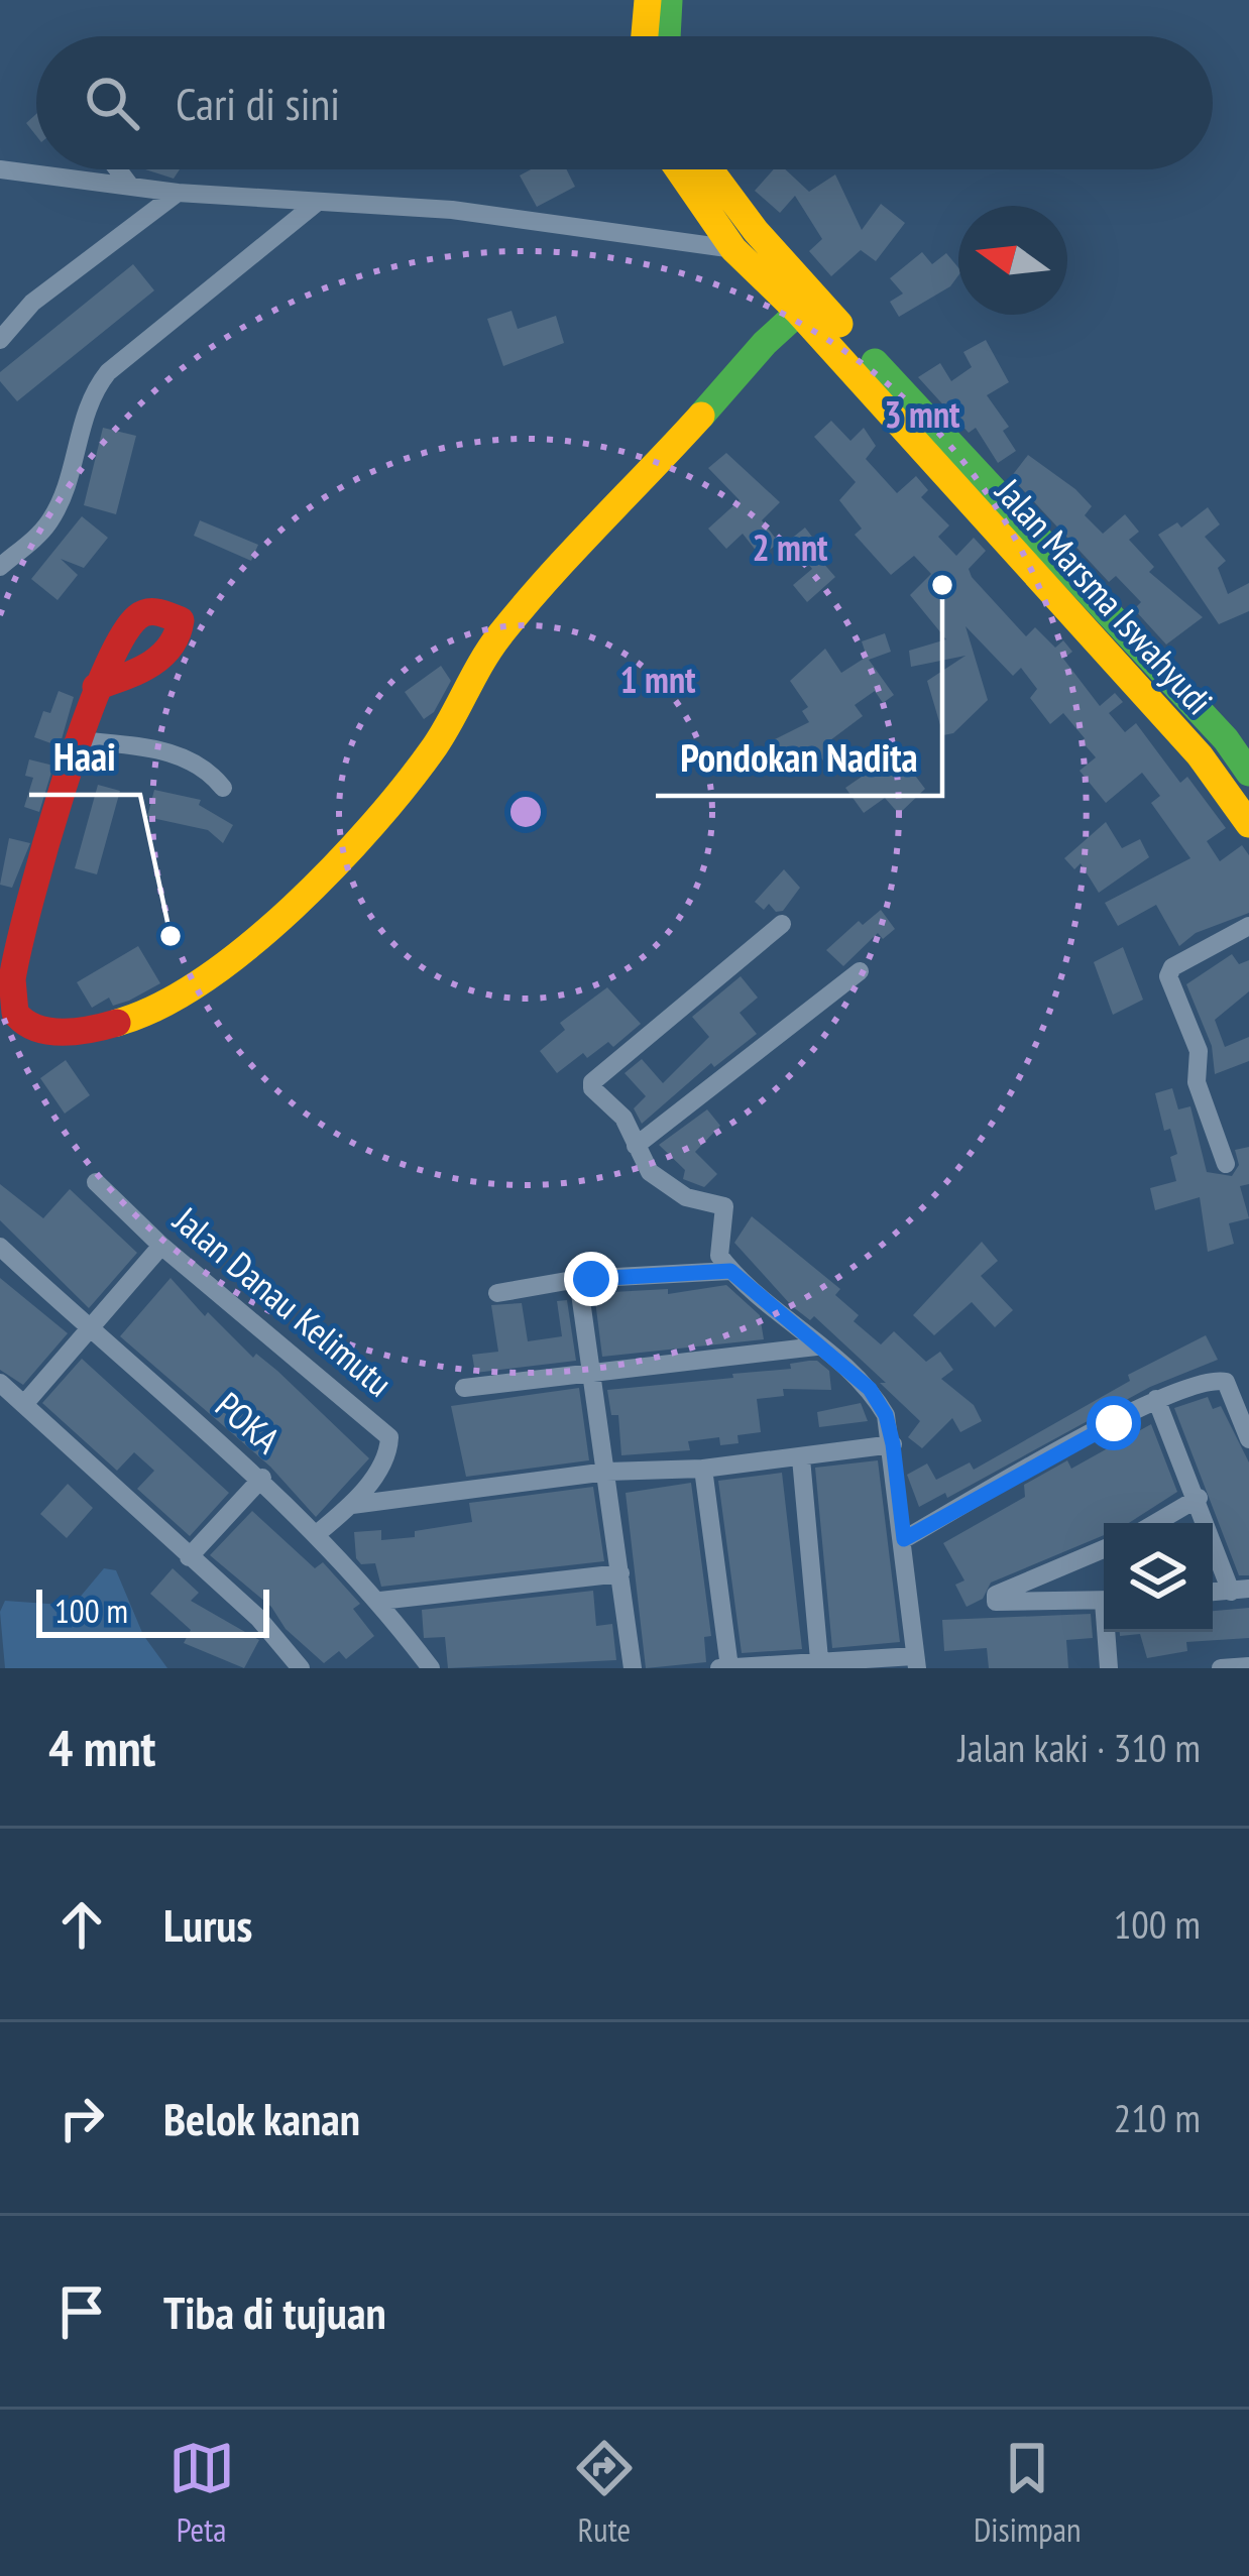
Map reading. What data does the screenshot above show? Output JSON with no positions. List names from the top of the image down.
{
  "streets": {
    "main road": ["Jalan Marsma Iswahyudi"],
    "street": ["Jalan Danau Kelimutu", "POKA"]
  },
  "crossings": [
    ["Jalan Danau Kelimutu", "POKA"]
  ],
  "places": ["Pondokan Nadita", "Haai"],
  "scale_bar": "100 m",
  "north": "left",
  "page": {
    "search": "Cari di sini",
    "scale": "100 m",
    "heading": ["4 mnt", "Jalan kaki · 310 m"],
    "list": [
      ["Lurus", "100 m"],
      ["Belok kanan", "210 m"],
      "Tiba di tujuan"
    ],
    "nav": ["Peta", "Rute", "Disimpan"]
  },
  "rings": ["3 mnt", "2 mnt", "1 mnt"]
}
